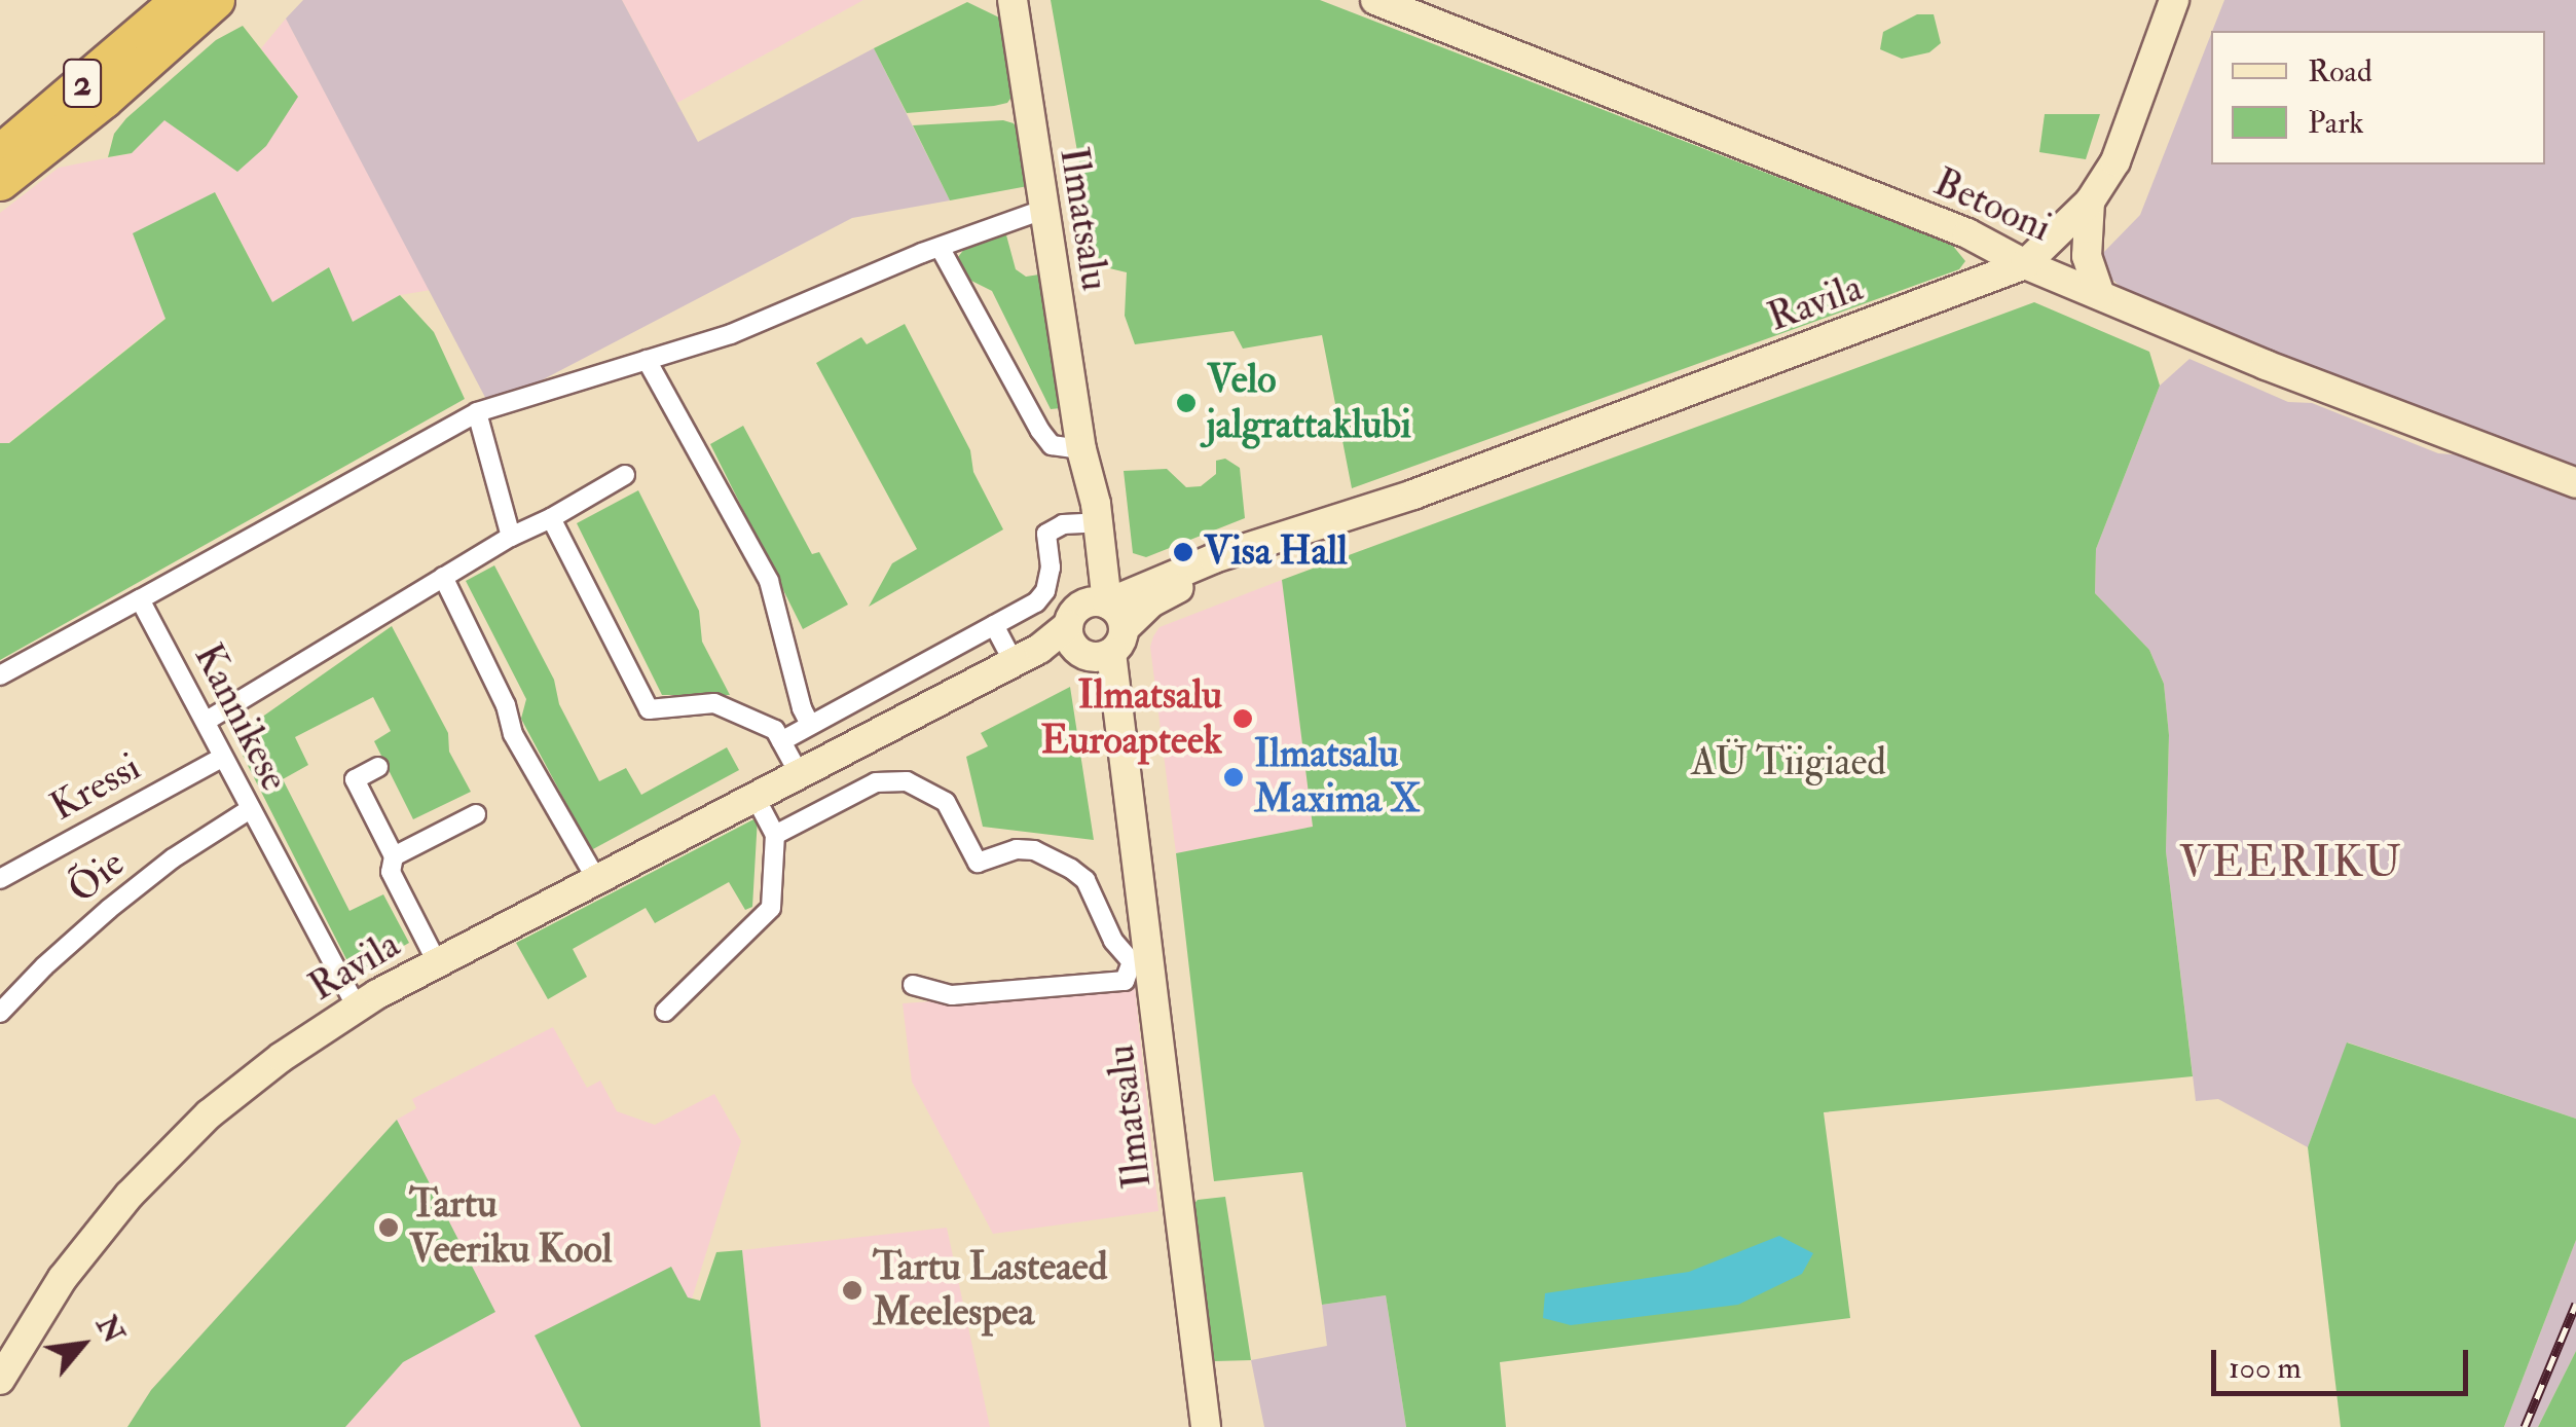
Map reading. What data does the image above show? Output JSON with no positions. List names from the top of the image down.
{
  "streets": {
    "highway": ["2"],
    "street": [
      "Betooni",
      "Ilmatsalu",
      "Ravila",
      "Kannikese",
      "Kressi",
      "Õie"
    ]
  },
  "crossings": [
    ["Betooni", "Ravila"],
    ["Ilmatsalu", "Ravila"],
    ["Ravila", "Kannikese"],
    ["Kannikese", "Kressi"],
    ["Kannikese", "Õie"]
  ],
  "districts": ["VEERIKU"],
  "parks": ["AÜ Tiigiaed"],
  "places": [
    "Velo jalgrattaklubi",
    "Visa Hall",
    "Ilmatsalu Euroapteek",
    "Ilmatsalu Maxima X",
    "Tartu Veeriku Kool",
    "Tartu Lasteaed Meelespea"
  ],
  "legend": ["Road", "Park"],
  "scale_bar": "100 m",
  "north": "top right"
}
